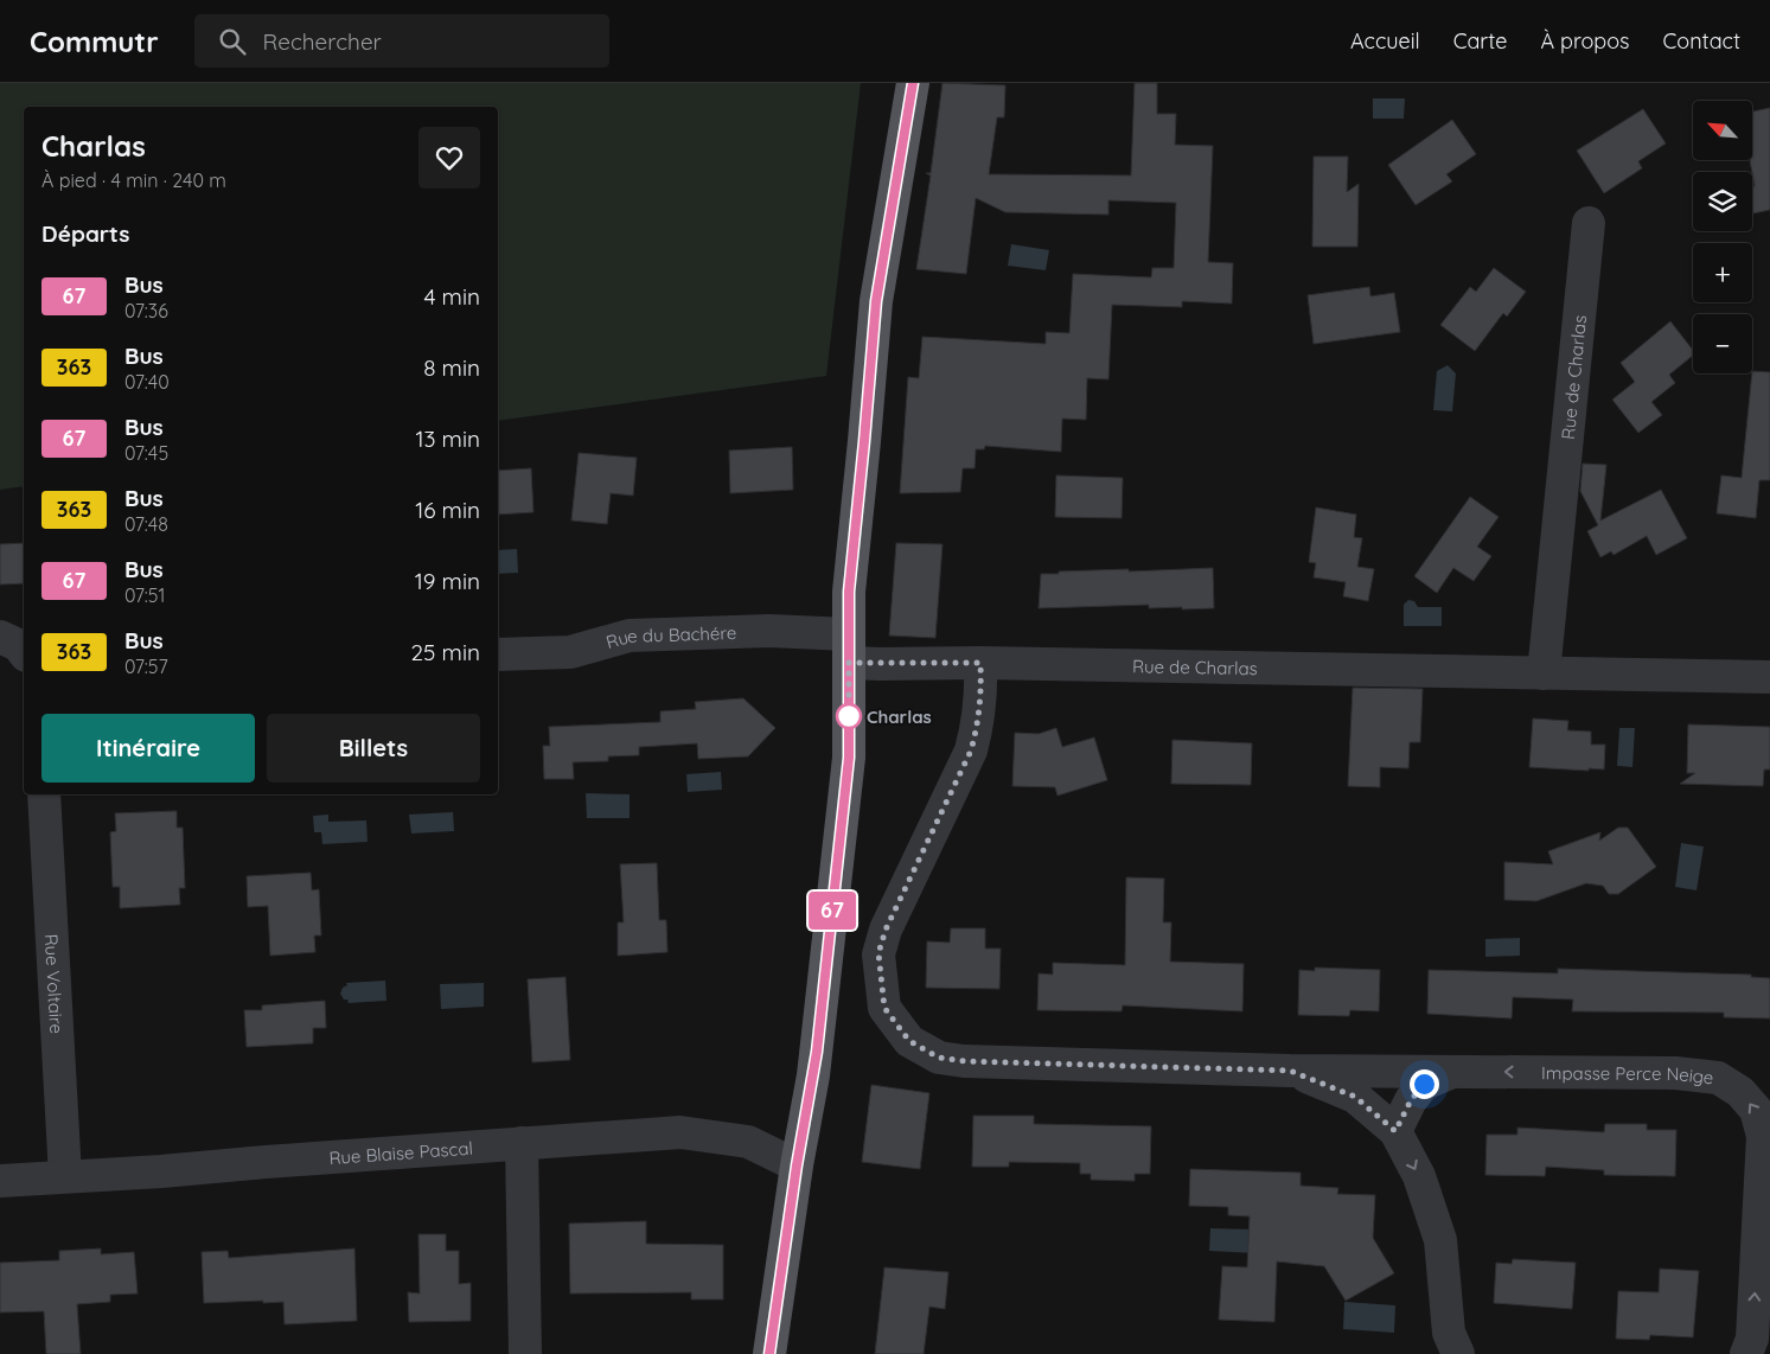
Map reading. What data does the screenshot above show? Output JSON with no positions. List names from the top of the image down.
{
  "streets": {
    "street": [
      "Rue de Charlas",
      "Rue du Bachére",
      "Rue Voltaire",
      "Impasse Perce Neige",
      "Rue Blaise Pascal"
    ]
  },
  "crossings": [
    ["Rue de Charlas", "Rue du Bachére"],
    ["Rue de Charlas", "Impasse Perce Neige"],
    ["Rue Voltaire", "Rue Blaise Pascal"]
  ],
  "places": ["Charlas"],
  "lines": ["bus line 67"],
  "north": "top left",
  "page": {
    "header": "Commutr",
    "search": "Rechercher",
    "nav": [
      "Accueil",
      "Carte",
      "À propos",
      "Contact"
    ],
    "on_map": "67",
    "map_buttons": ["+", "−"],
    "heading": [
      ["Charlas", "À pied · 4 min · 240 m"],
      "Départs"
    ],
    "list": [
      {
        "mark": "67",
        "name": "Bus",
        "note": "07:36",
        "value": "4 min"
      },
      {
        "mark": "363",
        "name": "Bus",
        "note": "07:40",
        "value": "8 min"
      },
      {
        "mark": "67",
        "name": "Bus",
        "note": "07:45",
        "value": "13 min"
      },
      {
        "mark": "363",
        "name": "Bus",
        "note": "07:48",
        "value": "16 min"
      },
      {
        "mark": "67",
        "name": "Bus",
        "note": "07:51",
        "value": "19 min"
      },
      {
        "mark": "363",
        "name": "Bus",
        "note": "07:57",
        "value": "25 min"
      }
    ],
    "buttons": ["Itinéraire", "Billets"]
  }
}
